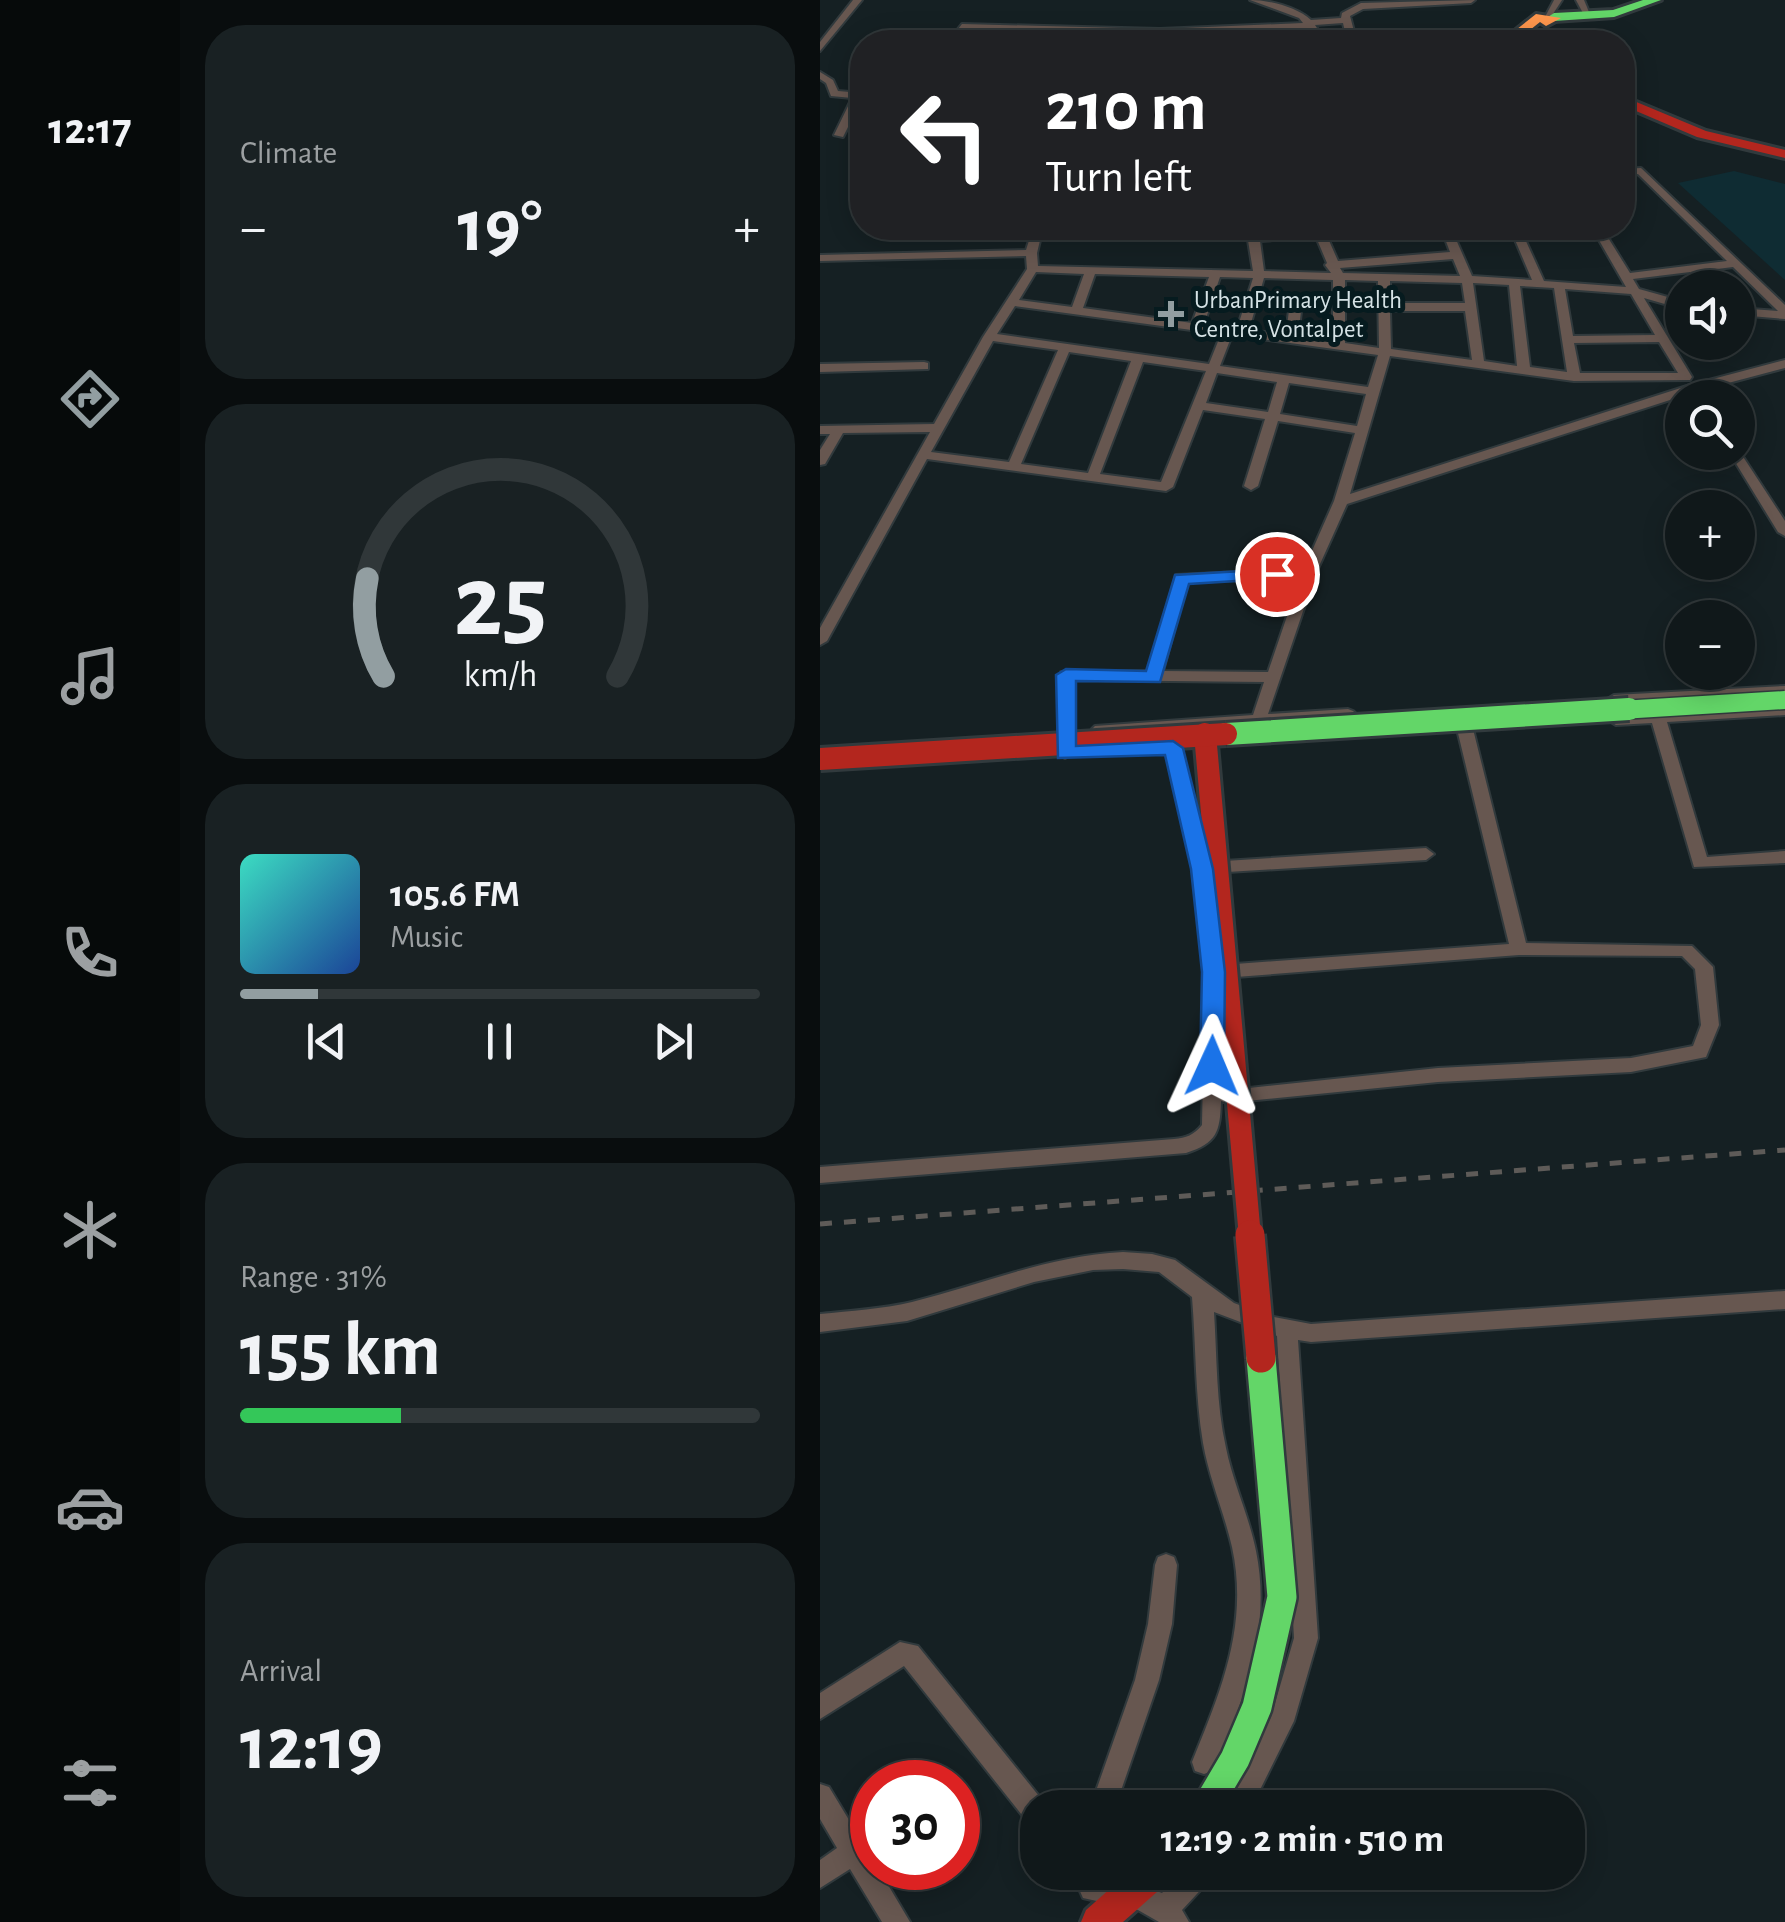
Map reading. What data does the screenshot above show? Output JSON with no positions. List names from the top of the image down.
{
  "places": {
    "health": ["UrbanPrimary Health Centre, Vontalpet"]
  },
  "page": {
    "tabs": "12:17",
    "tile": [
      "Climate",
      ["Range · 31%", "155 km"],
      ["Arrival", "12:19"]
    ],
    "turn": ["210 m", "Turn left"],
    "heat": ["−", "19°", "+"],
    "map_buttons": ["+", "−"],
    "song": ["105.6 FM", "Music"],
    "limit": "30",
    "trip": "12:19 · 2 min · 510 m",
    "gauge": ["25", "km/h"]
  }
}
